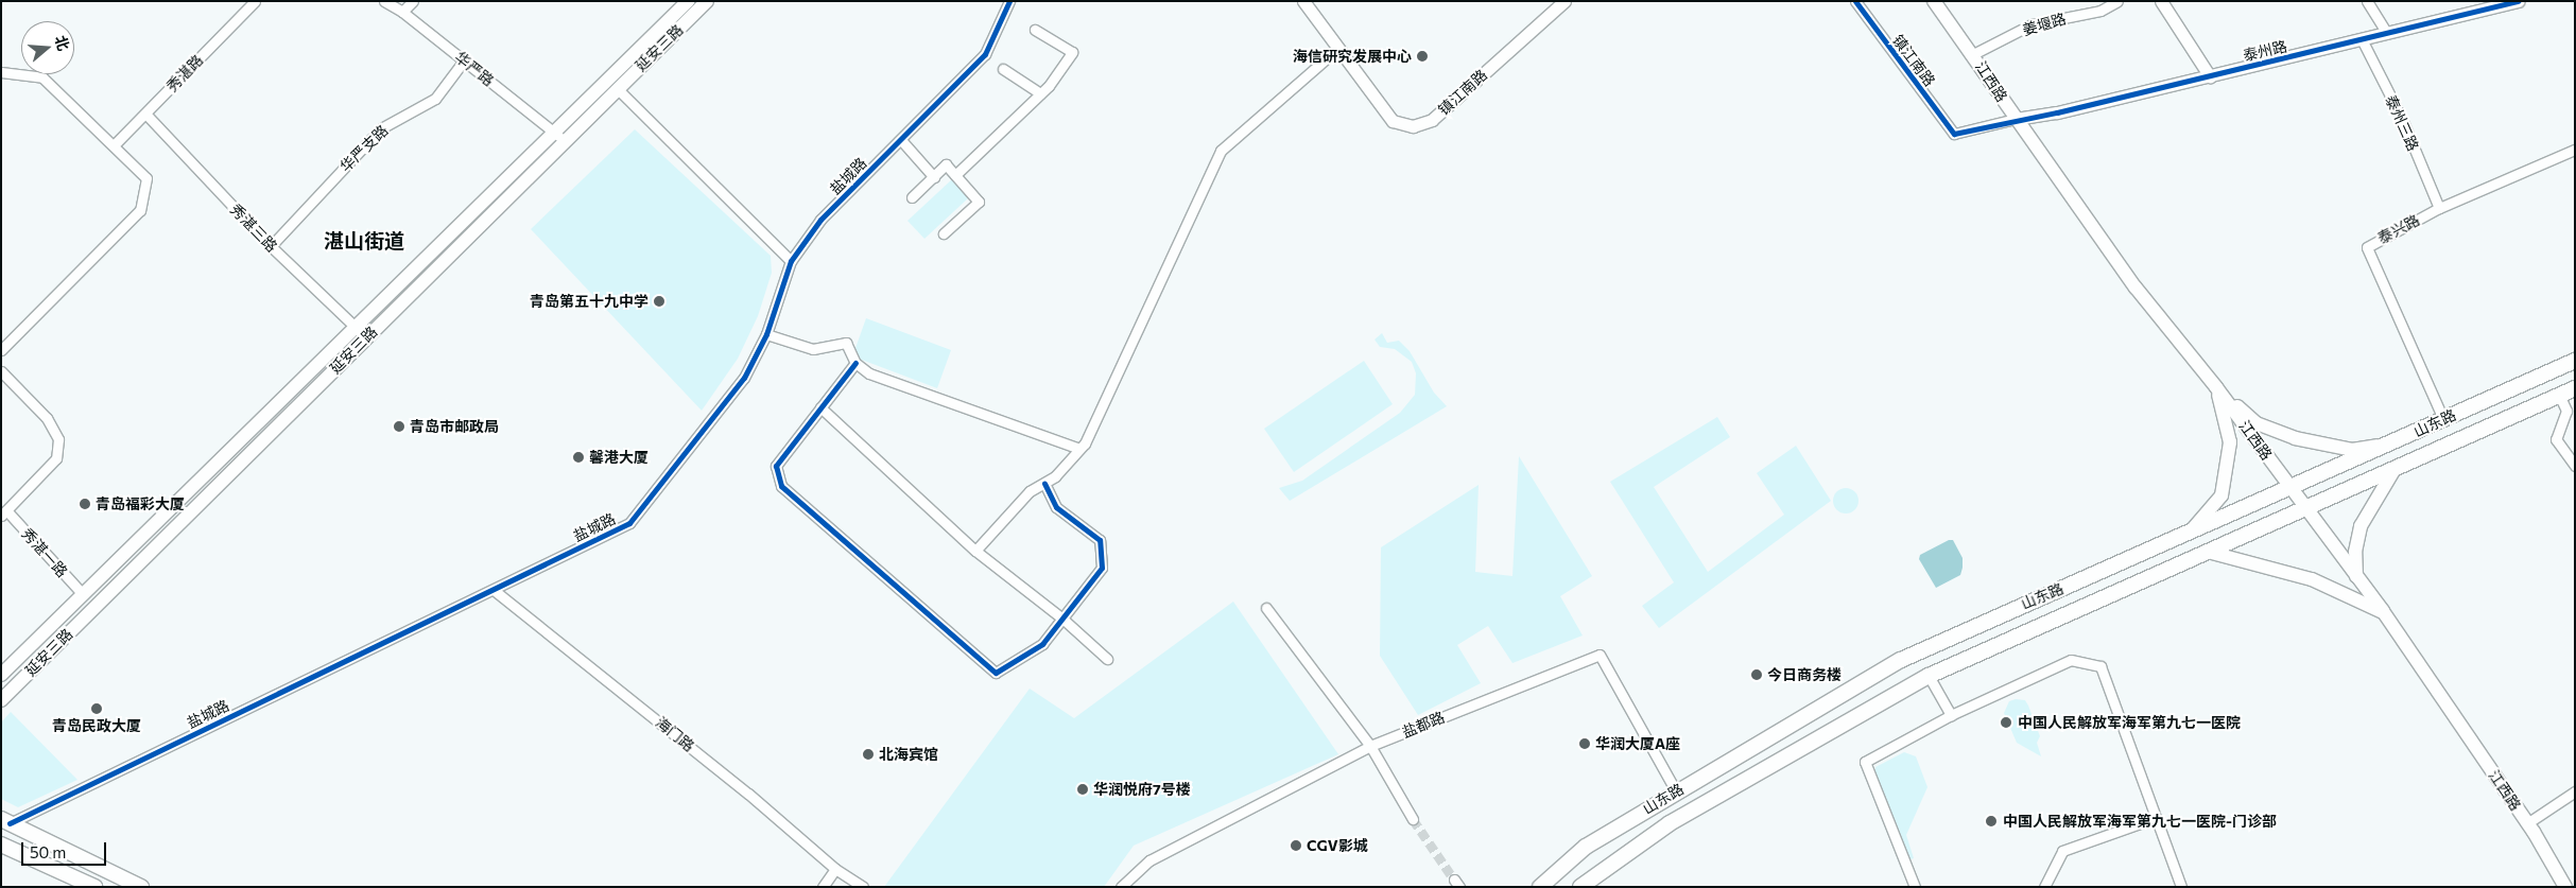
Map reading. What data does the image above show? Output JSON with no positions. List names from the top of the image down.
{
  "streets": {
    "main road": ["延安三路", "江西路", "山东路"],
    "street": [
      "姜堰路",
      "泰州路",
      "镇江南路",
      "华严路",
      "秀湛路",
      "泰州三路",
      "华严支路",
      "盐城路",
      "秀湛三路",
      "泰兴路",
      "秀湛一路",
      "盐都路",
      "海门路"
    ]
  },
  "crossings": [
    ["姜堰路", "江西路"],
    ["延安三路", "华严路"],
    ["延安三路", "秀湛三路"],
    ["延安三路", "秀湛一路"],
    ["泰州路", "镇江南路"],
    ["泰州路", "江西路"],
    ["泰州路", "泰州三路"],
    ["镇江南路", "江西路"],
    ["华严路", "华严支路"],
    ["秀湛路", "秀湛三路"],
    ["江西路", "山东路"],
    ["泰州三路", "泰兴路"],
    ["华严支路", "秀湛三路"],
    ["盐城路", "海门路"],
    ["泰兴路", "山东路"],
    ["山东路", "盐都路"]
  ],
  "districts": ["湛山街道"],
  "places": [
    "海信研究发展中心",
    "青岛第五十九中学",
    "青岛市邮政局",
    "馨港大厦",
    "青岛福彩大厦",
    "今日商务楼",
    "青岛民政大厦",
    "中国人民解放军海军第九七一医院",
    "华润大厦A座",
    "北海宾馆",
    "华润悦府7号楼",
    "中国人民解放军海军第九七一医院-门诊部",
    "CGV影城"
  ],
  "scale_bar": "50 m",
  "north": "right"
}
